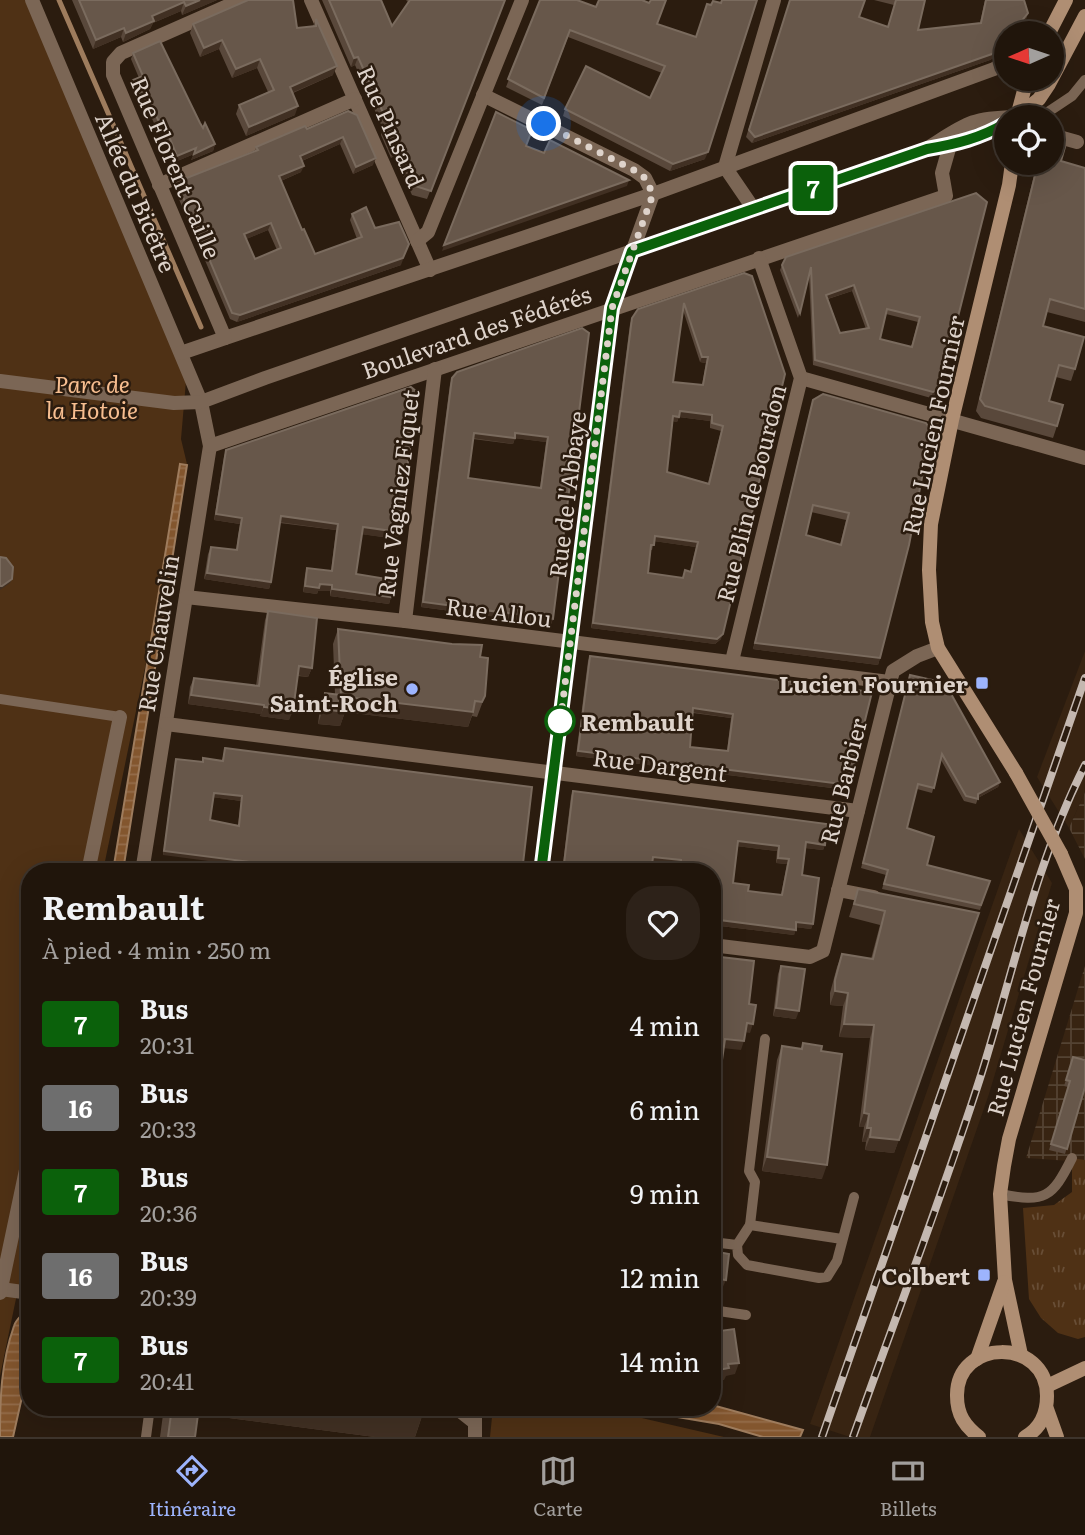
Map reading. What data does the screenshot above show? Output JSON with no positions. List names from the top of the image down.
{
  "streets": {
    "main road": ["Rue Lucien Fournier"],
    "street": [
      "Rue Pinsard",
      "Rue Florent Caille",
      "Allée du Bicêtre",
      "Boulevard des Fédérés",
      "Rue Vagniez Fiquet",
      "Rue Blin de Bourdon",
      "Rue de l'Abbaye",
      "Rue Allou",
      "Rue Chauvelin",
      "Rue Dargent",
      "Rue Barbier"
    ]
  },
  "crossings": [
    ["Allée du Bicêtre", "Boulevard des Fédérés"],
    ["Allée du Bicêtre", "Rue Chauvelin"],
    ["Boulevard des Fédérés", "Rue Vagniez Fiquet"],
    ["Boulevard des Fédérés", "Rue Blin de Bourdon"],
    ["Boulevard des Fédérés", "Rue de l'Abbaye"],
    ["Boulevard des Fédérés", "Rue Chauvelin"],
    ["Rue Vagniez Fiquet", "Rue Allou"],
    ["Rue Blin de Bourdon", "Rue Allou"],
    ["Rue de l'Abbaye", "Rue Allou"],
    ["Rue de l'Abbaye", "Rue Dargent"],
    ["Rue Allou", "Rue Chauvelin"],
    ["Rue Allou", "Rue Barbier"],
    ["Rue Chauvelin", "Rue Dargent"],
    ["Rue Dargent", "Rue Barbier"]
  ],
  "parks": ["Parc de la Hotoie"],
  "places": {
    "transit": ["Lucien Fournier", "Colbert"],
    "other": ["Église Saint-Roch", "Rembault"]
  },
  "lines": ["bus line 7"],
  "north": "left",
  "page": {
    "on_map": "7",
    "heading": ["Rembault", "À pied · 4 min · 250 m"],
    "list": [
      {
        "mark": "7",
        "name": "Bus",
        "note": "20:31",
        "value": "4 min"
      },
      {
        "mark": "16",
        "name": "Bus",
        "note": "20:33",
        "value": "6 min"
      },
      {
        "mark": "7",
        "name": "Bus",
        "note": "20:36",
        "value": "9 min"
      },
      {
        "mark": "16",
        "name": "Bus",
        "note": "20:39",
        "value": "12 min"
      },
      {
        "mark": "7",
        "name": "Bus",
        "note": "20:41",
        "value": "14 min"
      }
    ],
    "tabs": ["Itinéraire", "Carte", "Billets"]
  }
}
